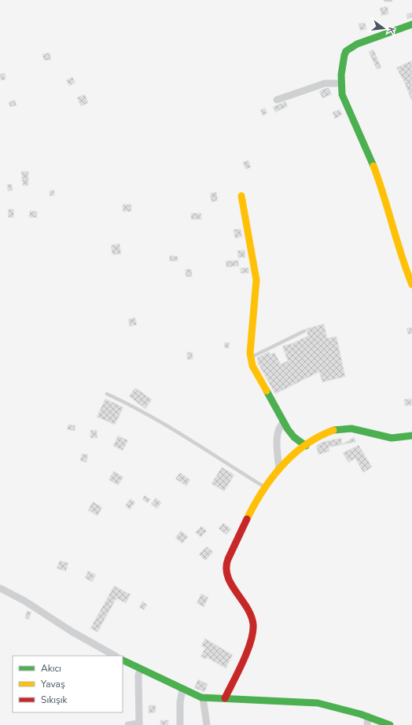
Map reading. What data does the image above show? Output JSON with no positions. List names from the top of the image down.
{
  "legend": ["Akıcı", "Yavaş", "Sıkışık"],
  "north": "right"
}
